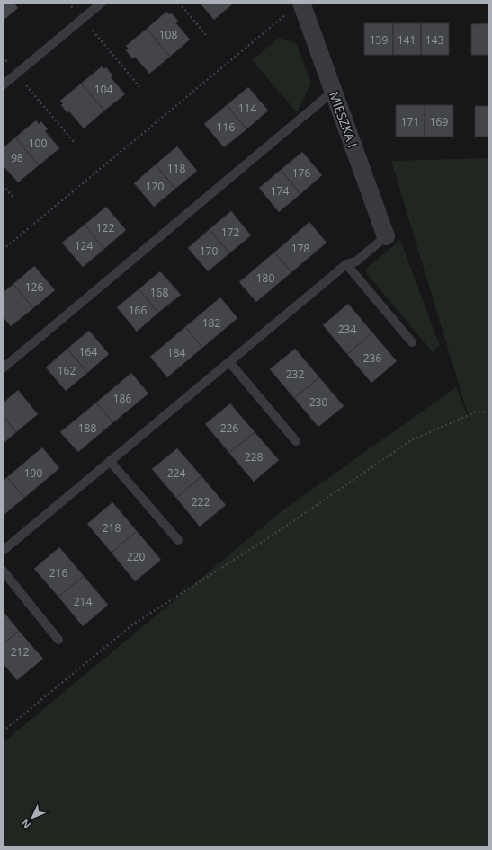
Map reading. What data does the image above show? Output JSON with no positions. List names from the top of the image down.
{
  "streets": {
    "street": ["MIESZKA I"]
  },
  "house_numbers": [
    "108",
    "139",
    "141",
    "143",
    "104",
    "114",
    "171",
    "169",
    "116",
    "100",
    "98",
    "118",
    "176",
    "120",
    "174",
    "122",
    "172",
    "124",
    "178",
    "170",
    "180",
    "126",
    "168",
    "166",
    "182",
    "234",
    "164",
    "184",
    "236",
    "162",
    "232",
    "186",
    "230",
    "188",
    "226",
    "228",
    "190",
    "224",
    "222",
    "218",
    "220",
    "216",
    "214",
    "212"
  ],
  "north": "bottom left"
}
